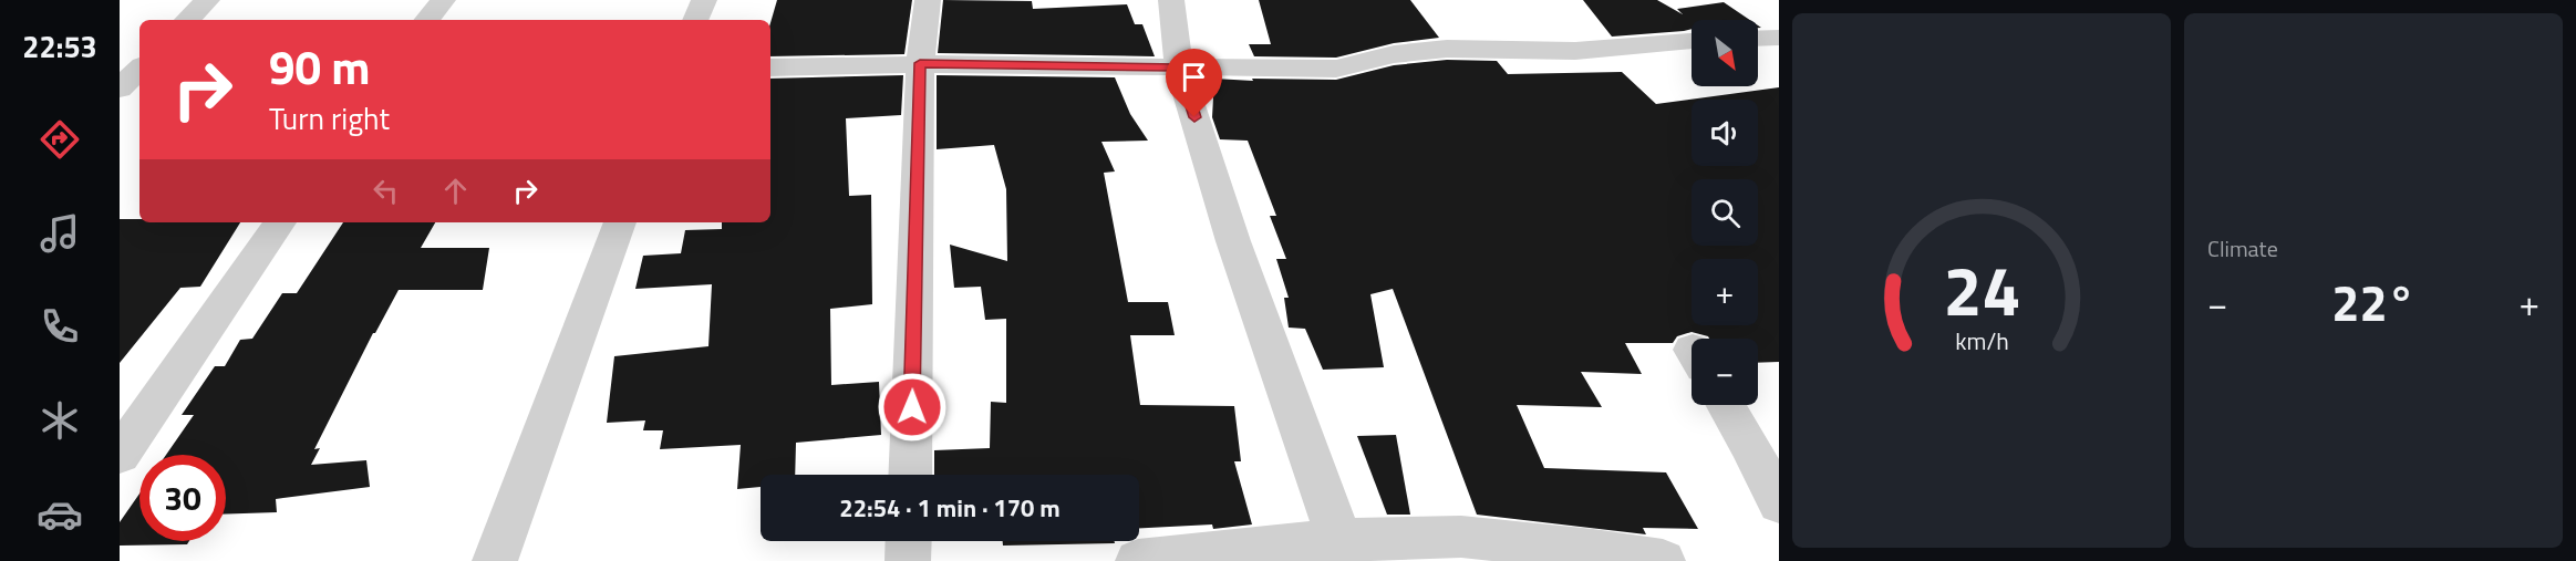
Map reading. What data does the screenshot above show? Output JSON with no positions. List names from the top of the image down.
{
  "north": "bottom right",
  "page": {
    "tabs": "22:53",
    "tile": "Climate",
    "map_buttons": ["+", "−"],
    "turn": ["90 m", "Turn right"],
    "heat": ["−", "22°", "+"],
    "limit": "30",
    "trip": "22:54 · 1 min · 170 m",
    "gauge": ["24", "km/h"]
  }
}
